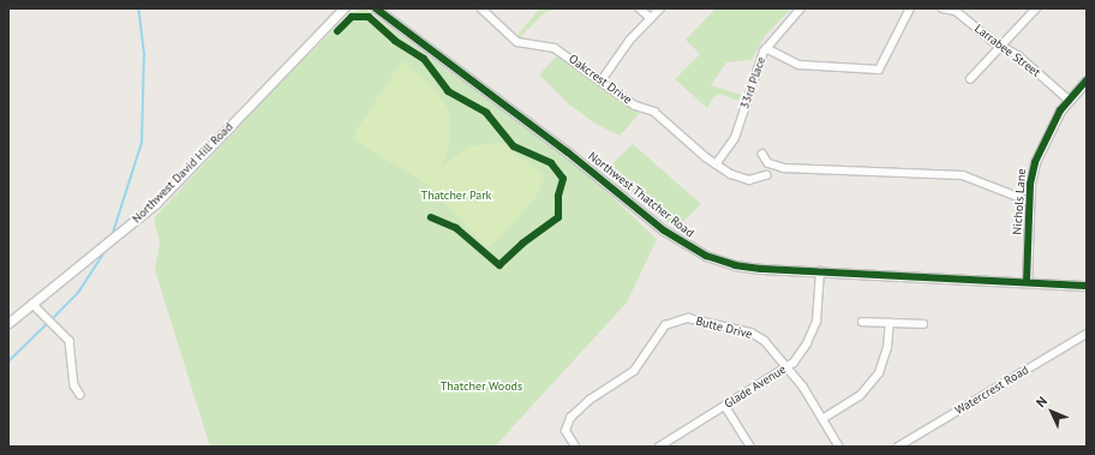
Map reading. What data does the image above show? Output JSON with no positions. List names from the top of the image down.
{
  "streets": {
    "street": [
      "Larrabee Street",
      "Oakcrest Drive",
      "33rd Place",
      "Northwest David Hill Road",
      "Northwest Thatcher Road",
      "Nichols Lane",
      "Butte Drive",
      "Glade Avenue",
      "Watercrest Road"
    ]
  },
  "crossings": [
    ["Larrabee Street", "Nichols Lane"],
    ["Oakcrest Drive", "33rd Place"],
    ["Northwest Thatcher Road", "Nichols Lane"],
    ["Northwest Thatcher Road", "Glade Avenue"],
    ["Butte Drive", "Glade Avenue"]
  ],
  "parks": ["Thatcher Park", "Thatcher Woods"],
  "north": "top left"
}
